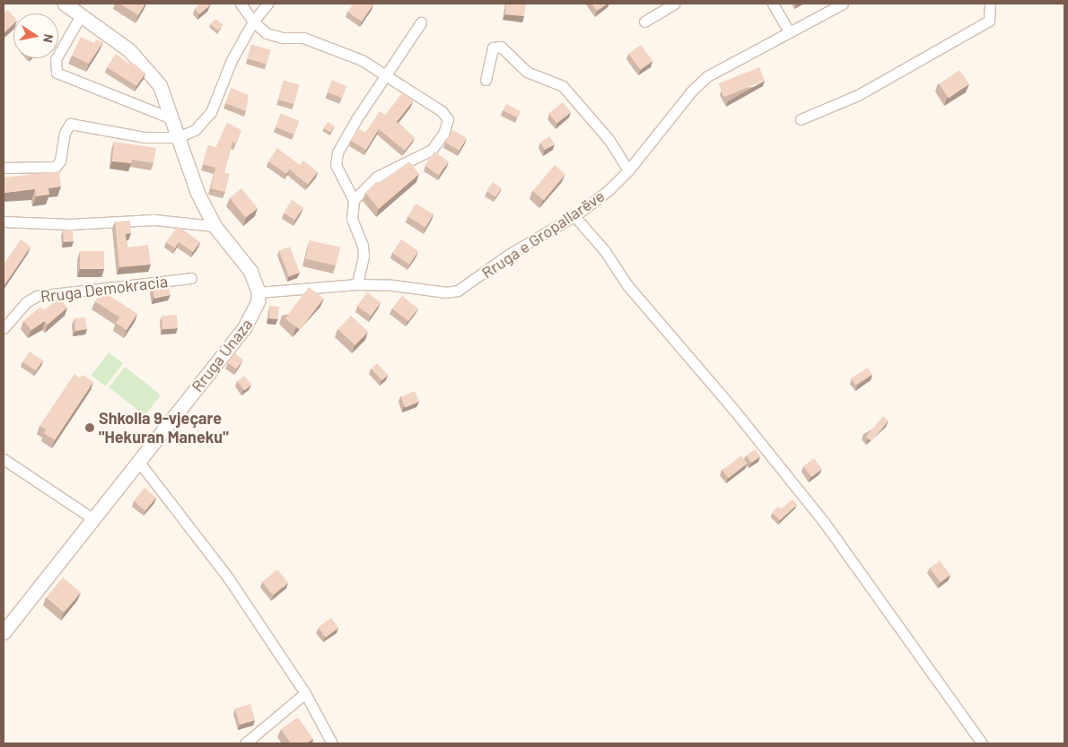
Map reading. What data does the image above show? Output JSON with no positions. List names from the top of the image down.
{
  "streets": {
    "main road": ["Rruga Unaza"],
    "street": ["Rruga e Gropallarëve", "Rruga Demokracia"]
  },
  "crossings": [
    ["Rruga e Gropallarëve", "Rruga Unaza"]
  ],
  "places": ["Shkolla 9-vjeçare \"Hekuran Maneku\""],
  "north": "right"
}
